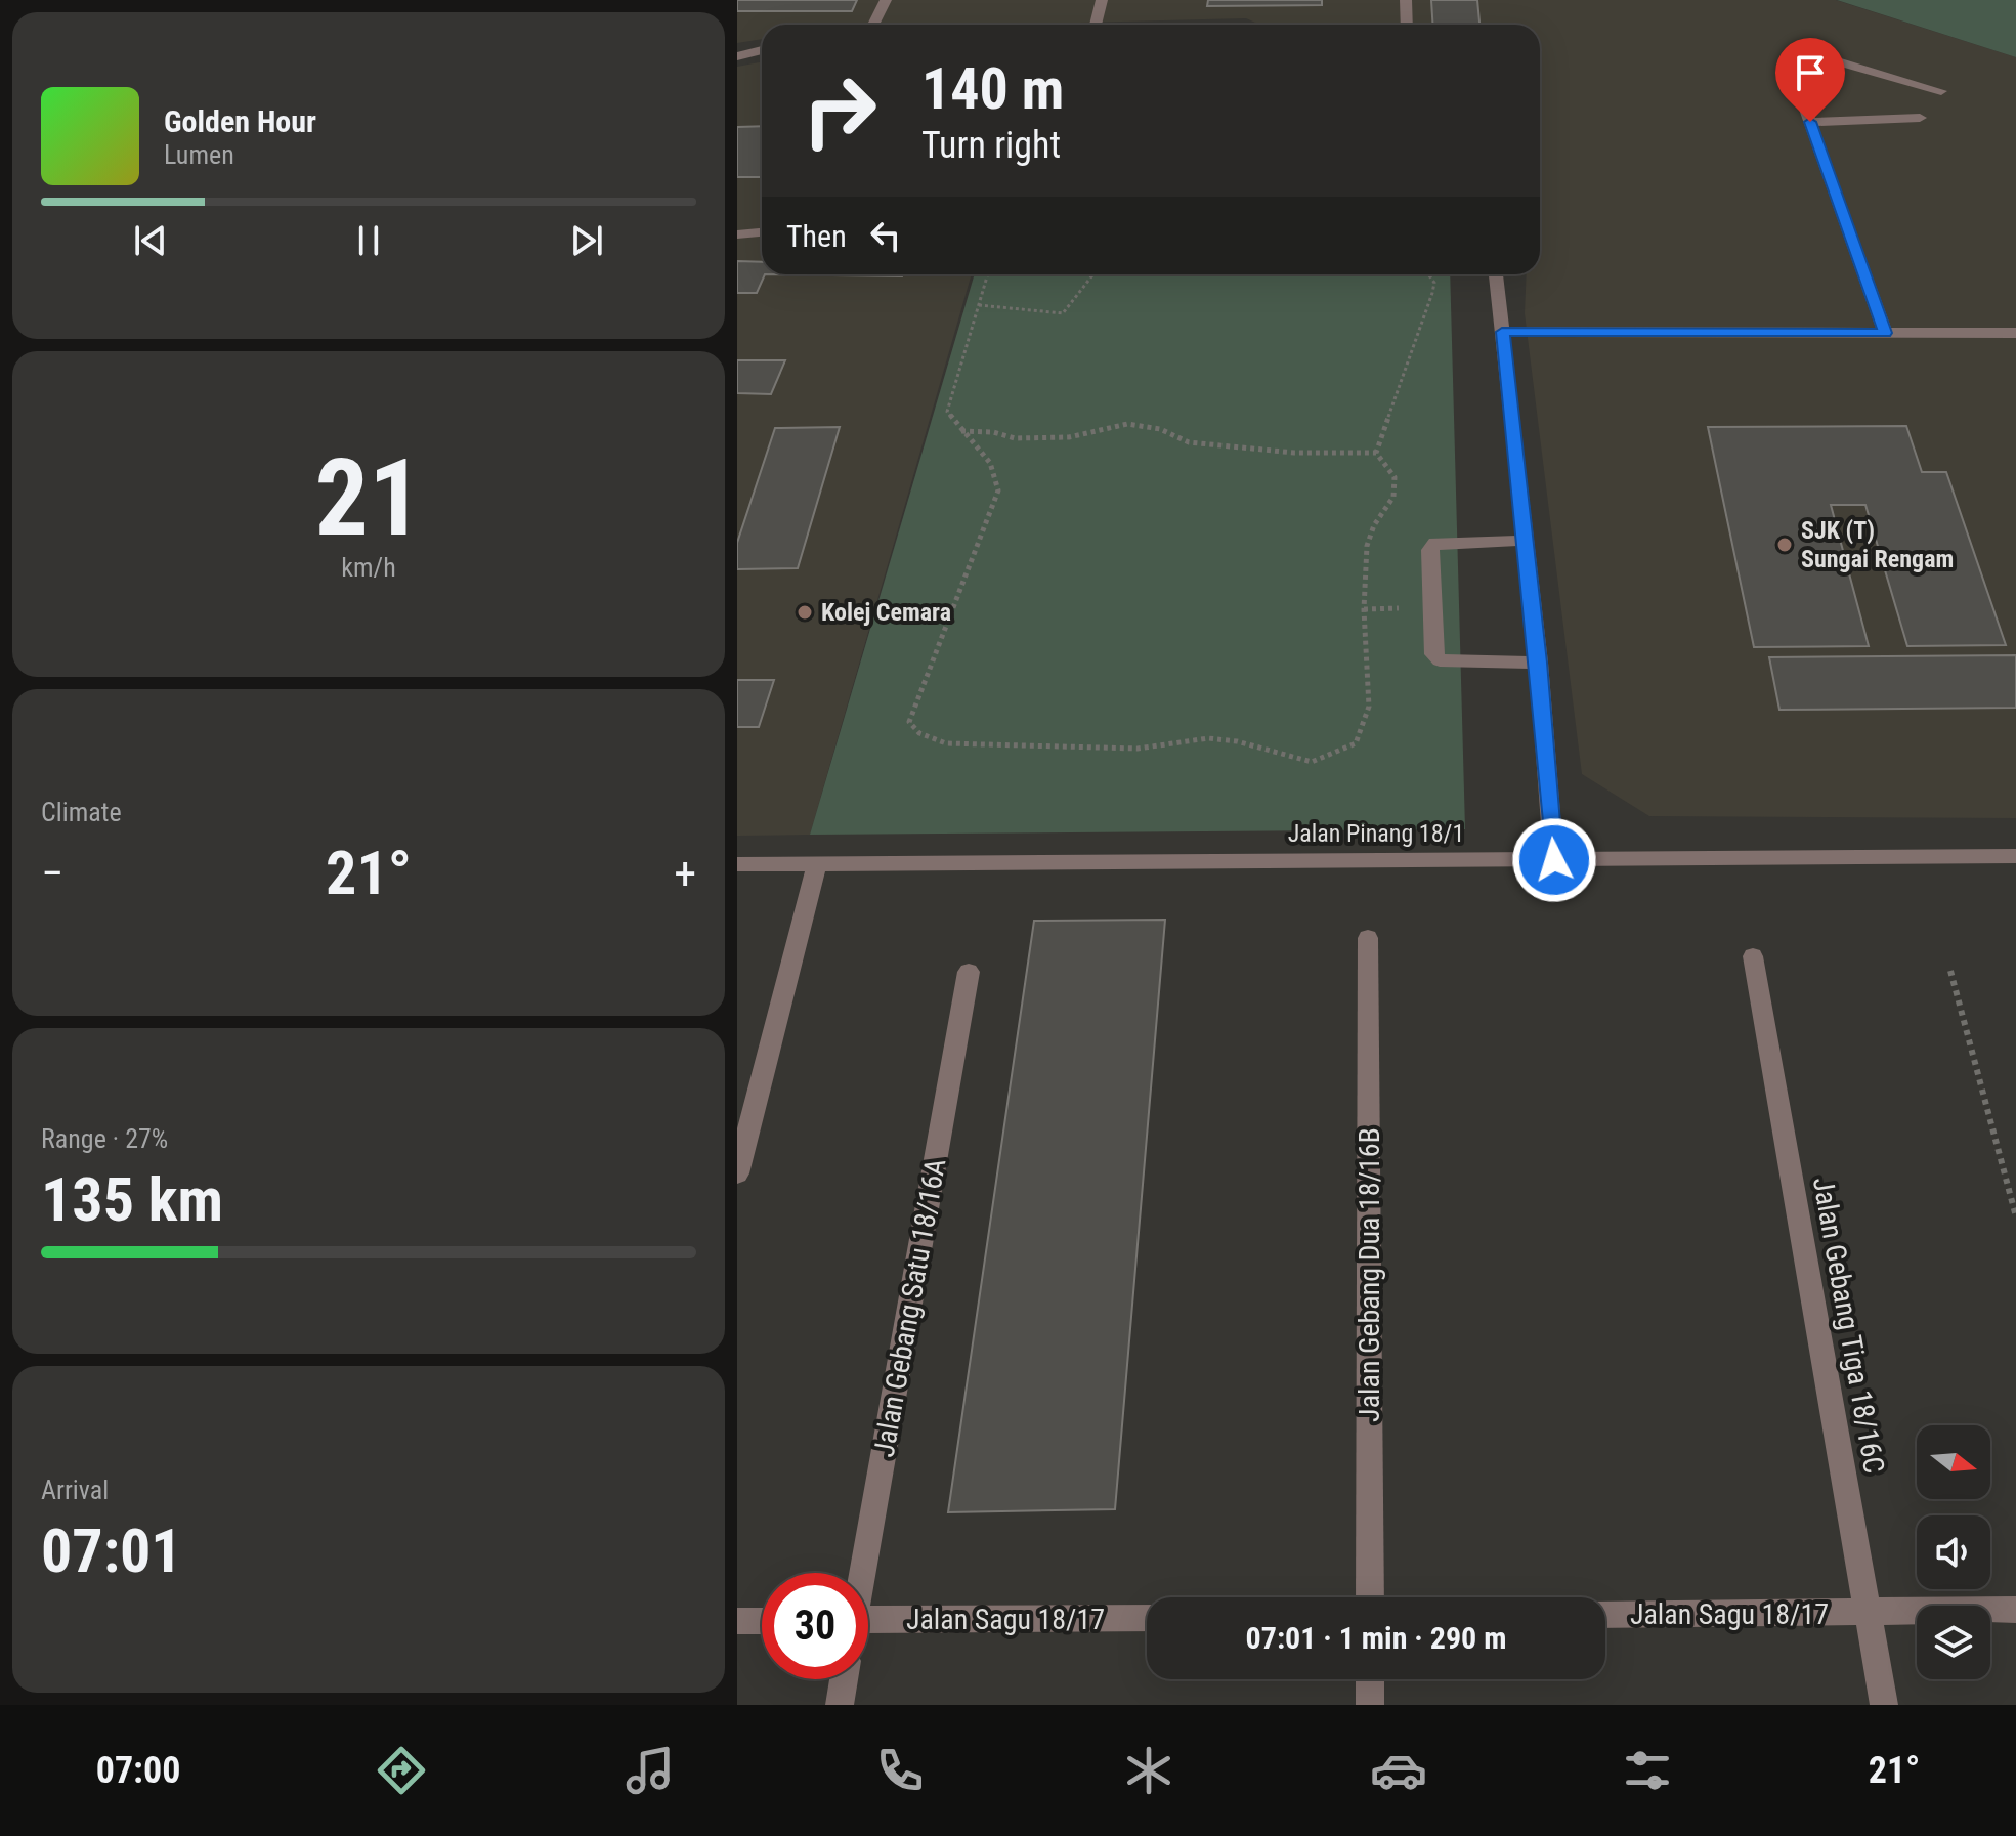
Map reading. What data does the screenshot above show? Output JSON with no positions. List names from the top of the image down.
{
  "streets": {
    "street": [
      "Jalan Pinang 18/1",
      "Jalan Gebang Dua 18/16B",
      "Jalan Gebang Satu 18/16A",
      "Jalan Gebang Tiga 18/16C",
      "Jalan Sagu 18/17"
    ]
  },
  "crossings": [
    ["Jalan Gebang Tiga 18/16C", "Jalan Sagu 18/17"]
  ],
  "places": ["SJK (T) Sungai Rengam", "Kolej Cemara"],
  "north": "right",
  "page": {
    "turn": ["140 m", "Turn right"],
    "song": ["Golden Hour", "Lumen"],
    "then": "Then",
    "tile": [
      ["21", "km/h"],
      "Climate",
      ["Range · 27%", "135 km"],
      ["Arrival", "07:01"]
    ],
    "heat": ["−", "21°", "+"],
    "limit": "30",
    "trip": "07:01 · 1 min · 290 m",
    "tabs": ["07:00", "21°"]
  }
}
